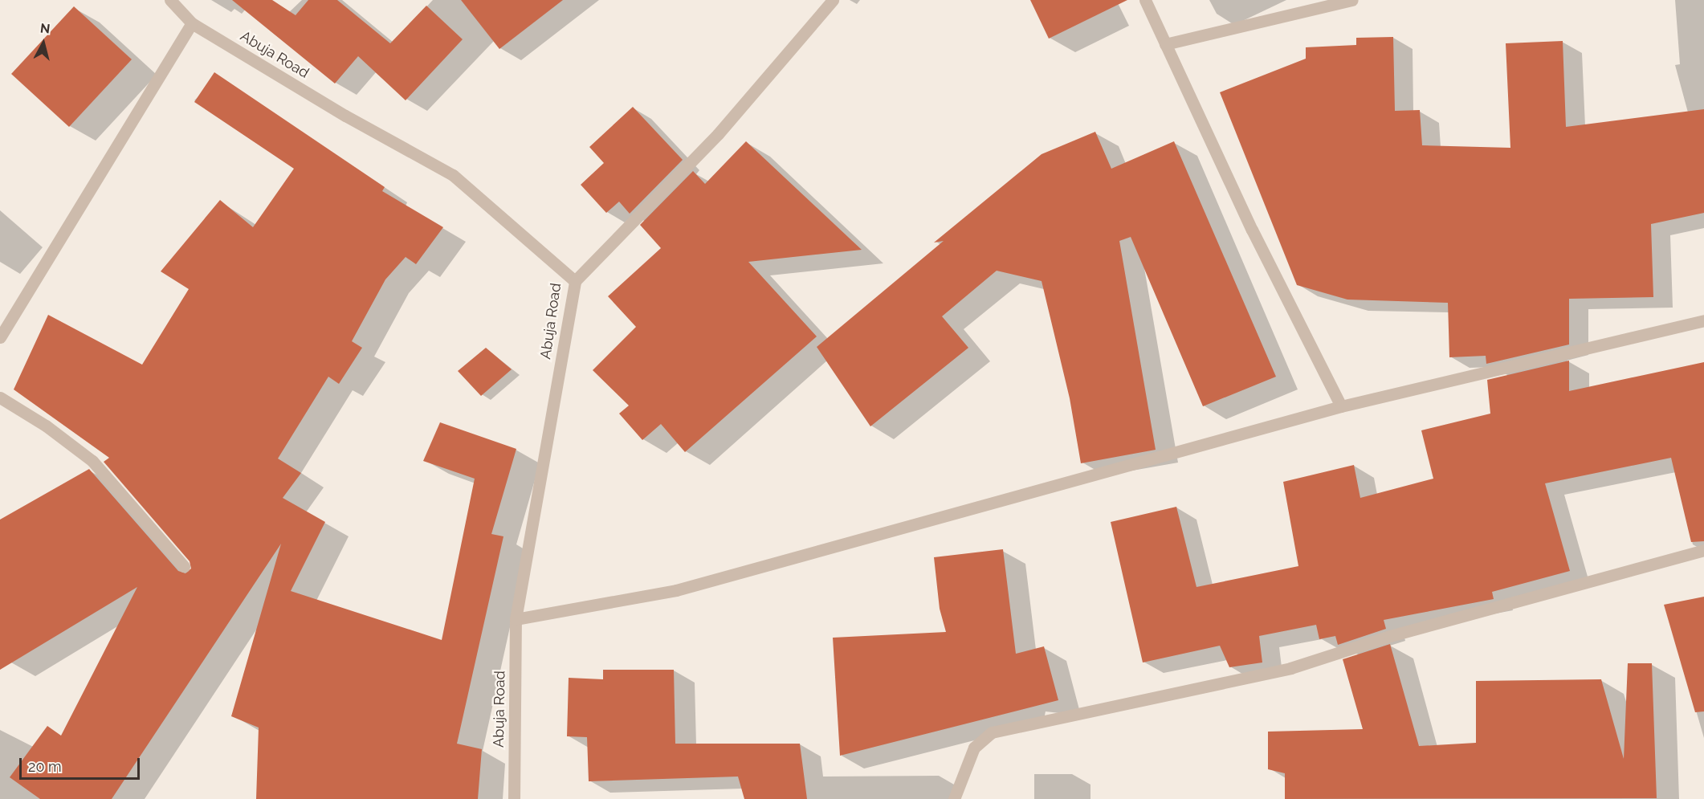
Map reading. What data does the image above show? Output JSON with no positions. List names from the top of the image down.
{
  "streets": {
    "street": ["Abuja Road"]
  },
  "scale_bar": "20 m",
  "north": "top"
}
